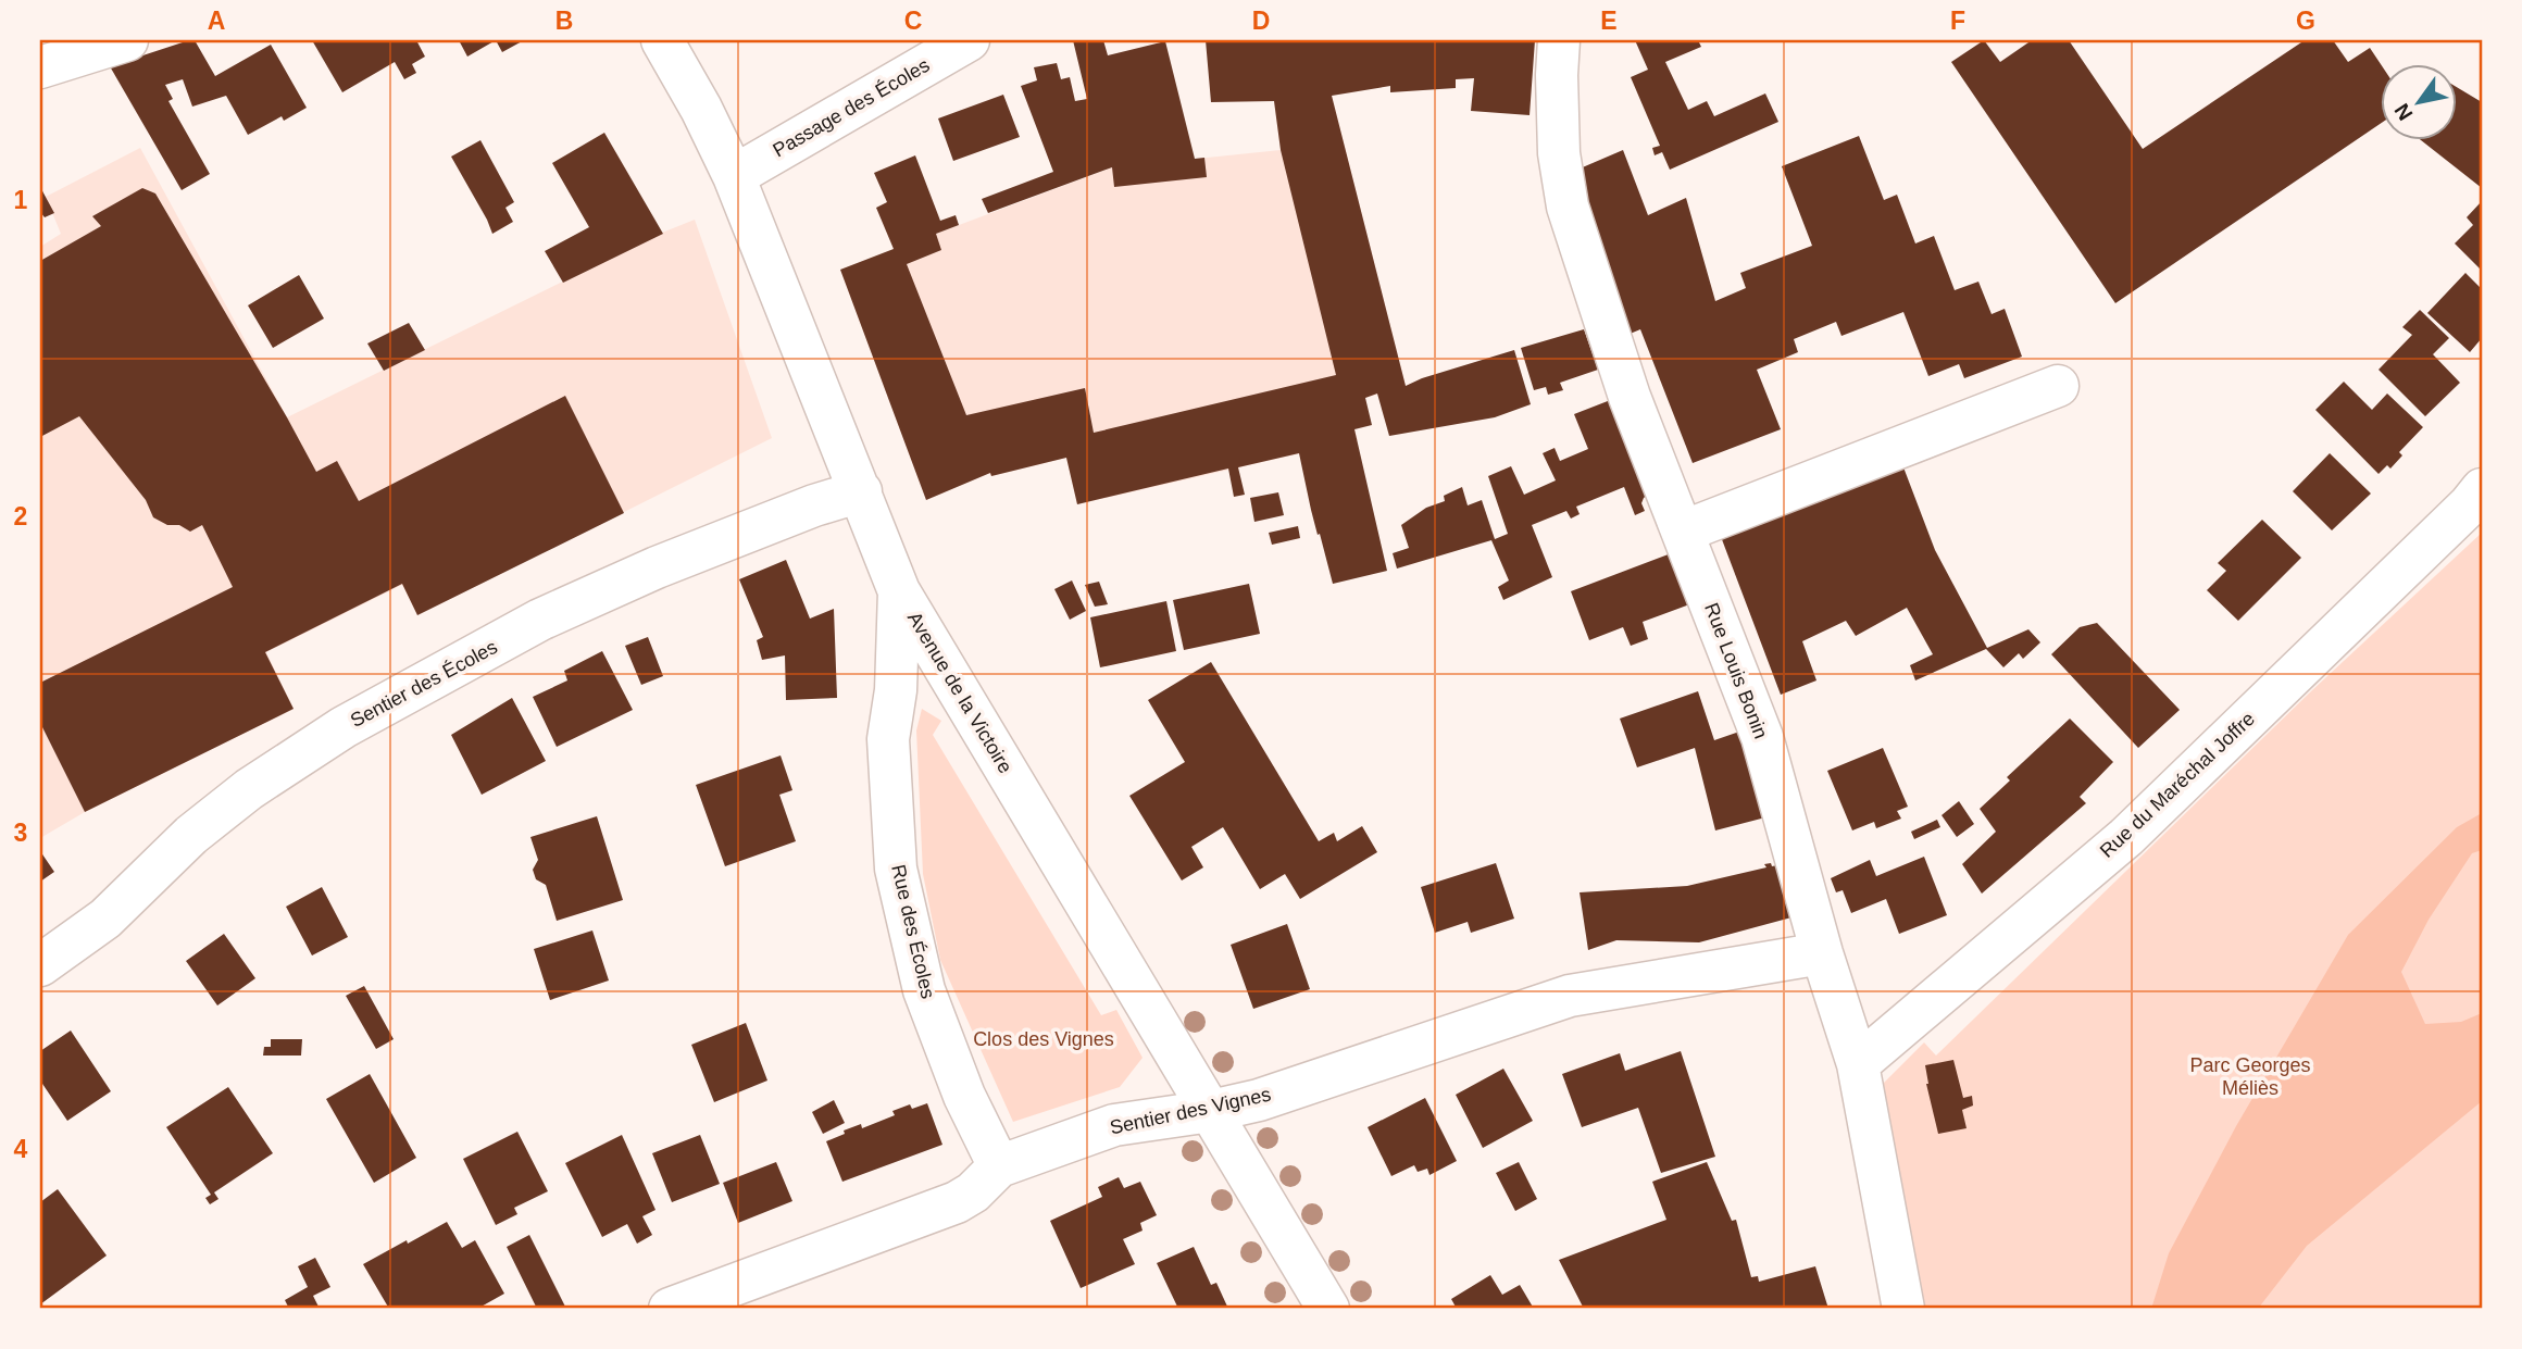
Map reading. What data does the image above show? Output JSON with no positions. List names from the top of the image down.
{
  "streets": {
    "street": [
      "Passage des Écoles",
      "Rue Louis Bonin",
      "Sentier des Écoles",
      "Avenue de la Victoire",
      "Rue du Maréchal Joffre",
      "Rue des Écoles",
      "Sentier des Vignes"
    ]
  },
  "crossings": [
    ["Passage des Écoles", "Avenue de la Victoire"],
    ["Rue Louis Bonin", "Rue du Maréchal Joffre"],
    ["Rue Louis Bonin", "Sentier des Vignes"],
    ["Sentier des Écoles", "Avenue de la Victoire"],
    ["Avenue de la Victoire", "Rue des Écoles"],
    ["Avenue de la Victoire", "Sentier des Vignes"],
    ["Rue des Écoles", "Sentier des Vignes"]
  ],
  "parks": ["Clos des Vignes", "Parc Georges Méliès"],
  "north": "bottom left",
  "grid": {
    "columns": [
      "A",
      "B",
      "C",
      "D",
      "E",
      "F",
      "G"
    ],
    "rows": [
      "1",
      "2",
      "3",
      "4"
    ]
  }
}
